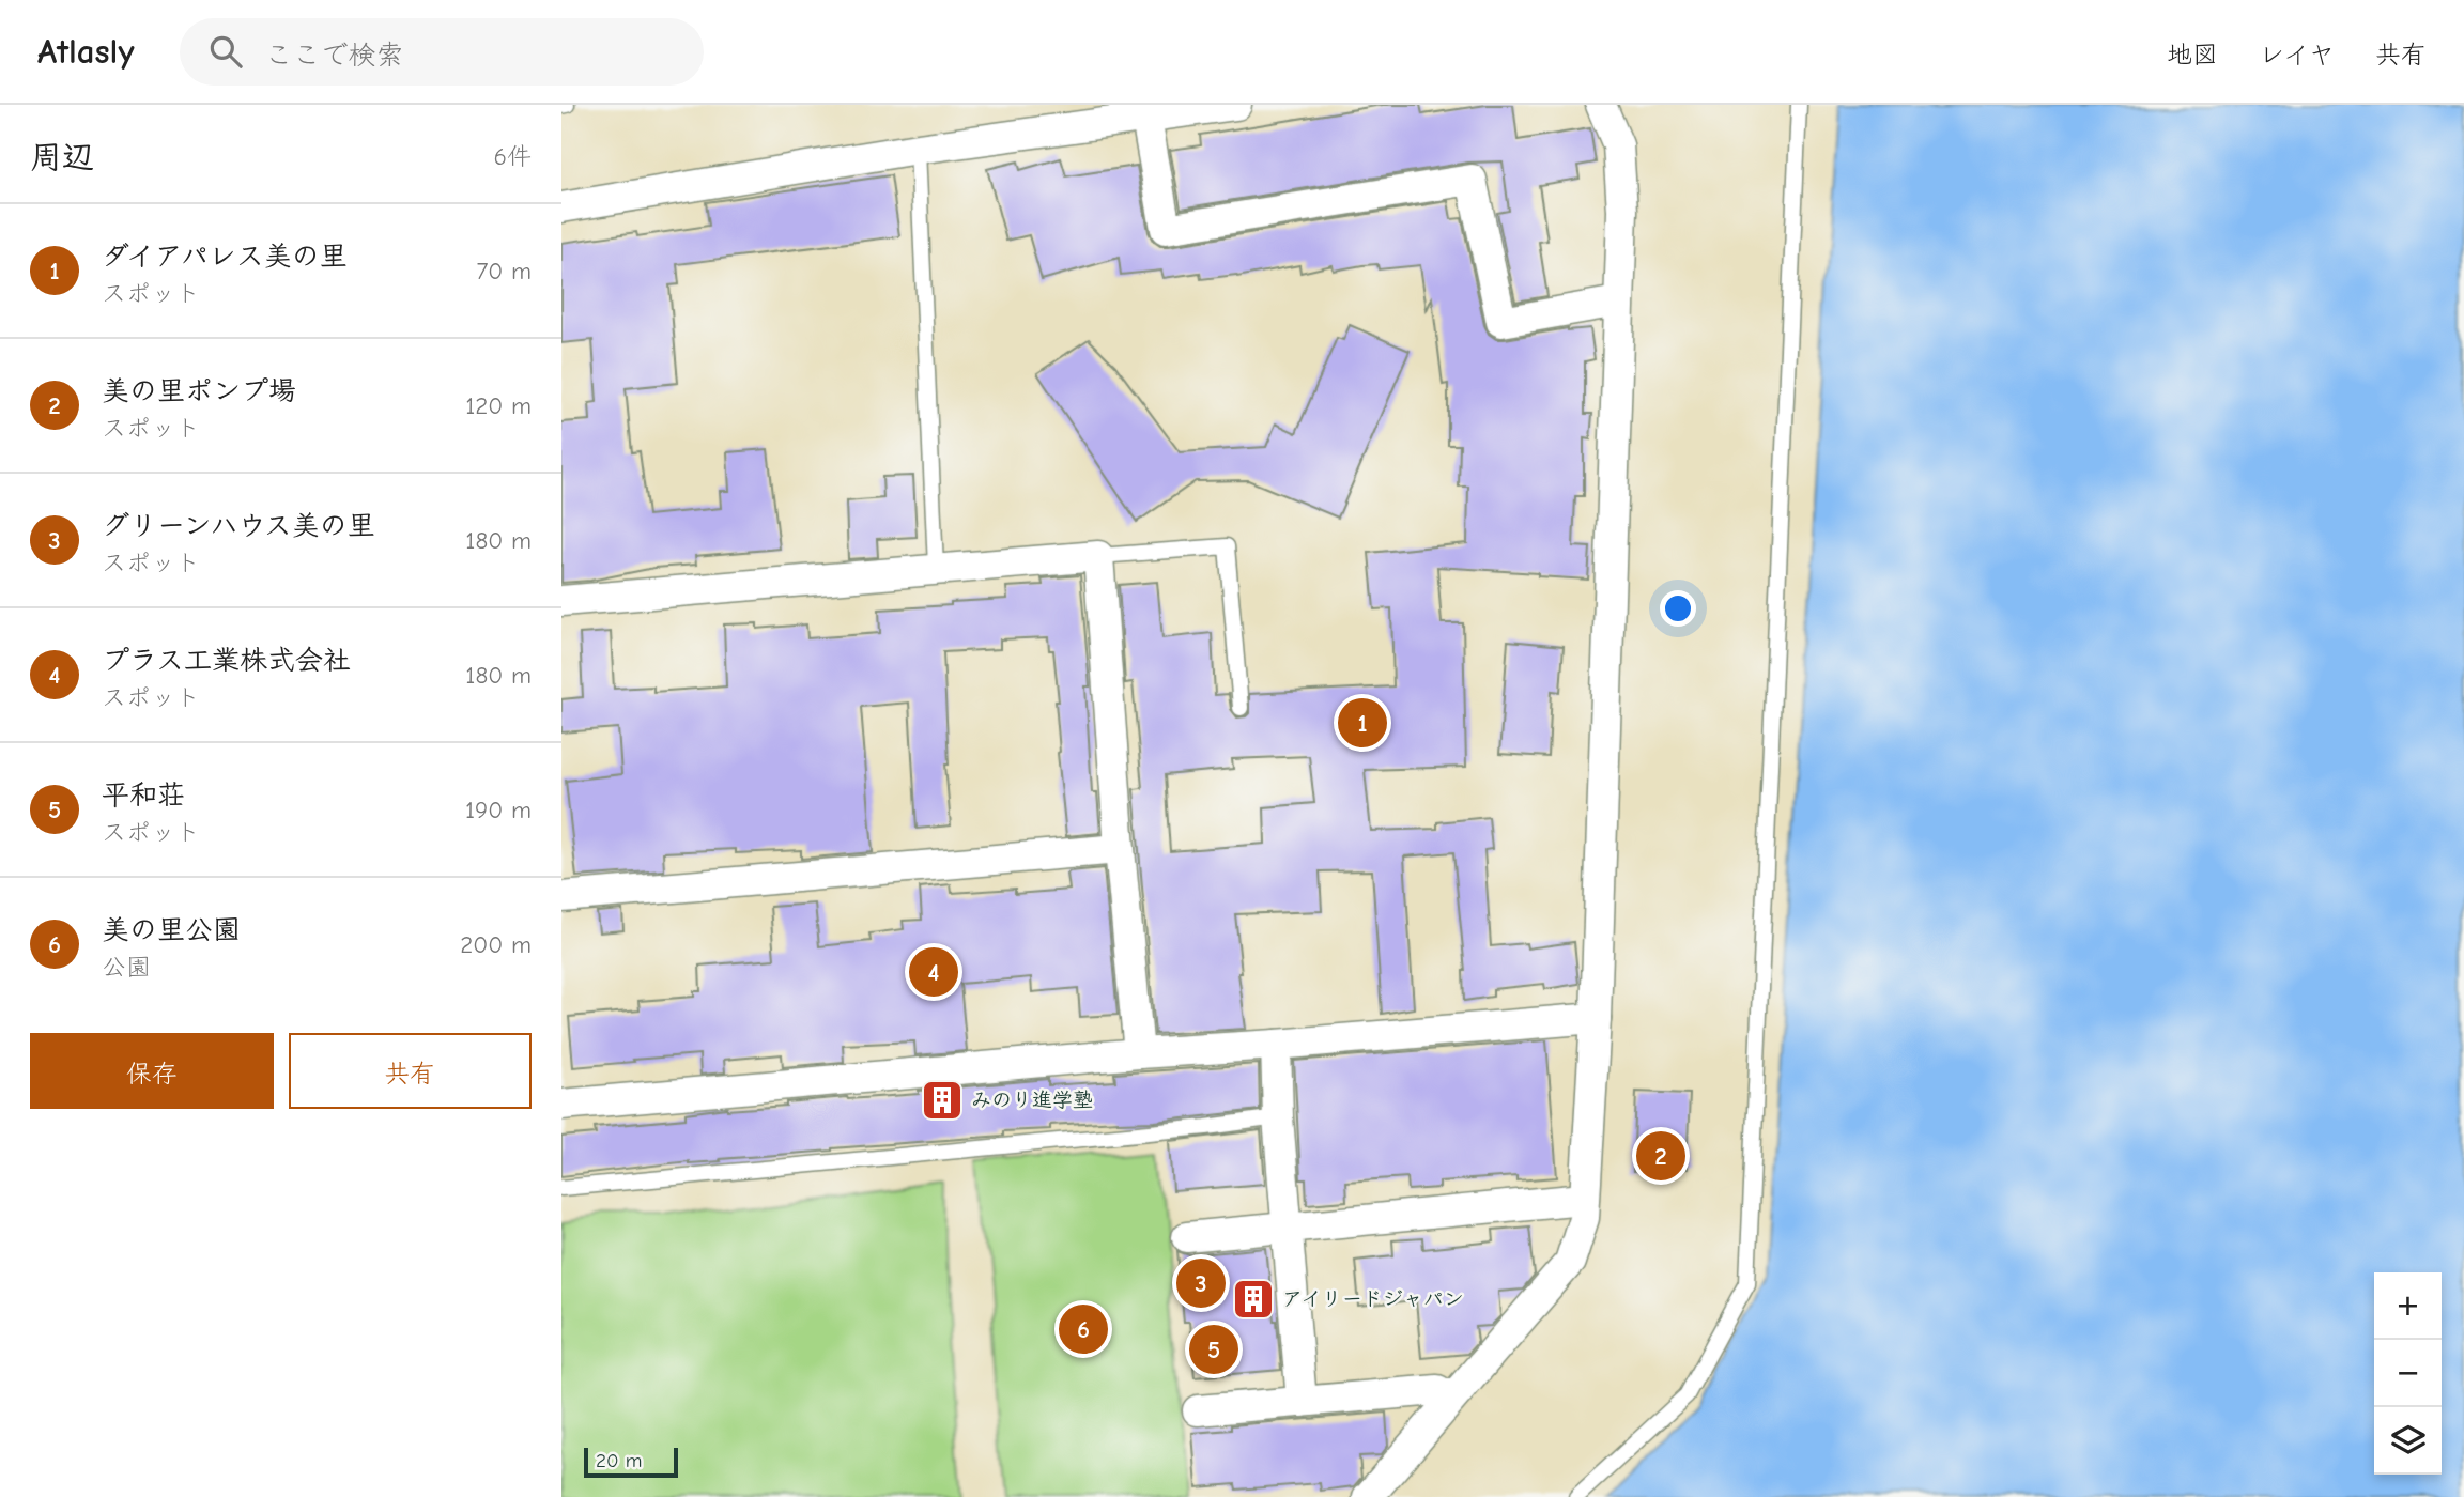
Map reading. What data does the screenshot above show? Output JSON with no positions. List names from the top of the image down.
{
  "places": {
    "building": ["みのり進学塾", "アイリードジャパン"]
  },
  "scale_bar": "20 m",
  "page": {
    "header": "Atlasly",
    "search": "ここで検索",
    "nav": ["地図", "レイヤ", "共有"],
    "heading": ["周辺", "6件"],
    "list": [
      {
        "mark": "1",
        "name": "ダイアパレス美の里",
        "note": "スポット",
        "value": "70 m"
      },
      {
        "mark": "2",
        "name": "美の里ポンプ場",
        "note": "スポット",
        "value": "120 m"
      },
      {
        "mark": "3",
        "name": "グリーンハウス美の里",
        "note": "スポット",
        "value": "180 m"
      },
      {
        "mark": "4",
        "name": "プラス工業株式会社",
        "note": "スポット",
        "value": "180 m"
      },
      {
        "mark": "5",
        "name": "平和荘",
        "note": "スポット",
        "value": "190 m"
      },
      {
        "mark": "6",
        "name": "美の里公園",
        "note": "公園",
        "value": "200 m"
      }
    ],
    "pins": [
      "1",
      "4",
      "2",
      "3",
      "6",
      "5"
    ],
    "buttons": ["保存", "共有"],
    "map_buttons": ["+", "−"],
    "scale": "20 m"
  }
}
